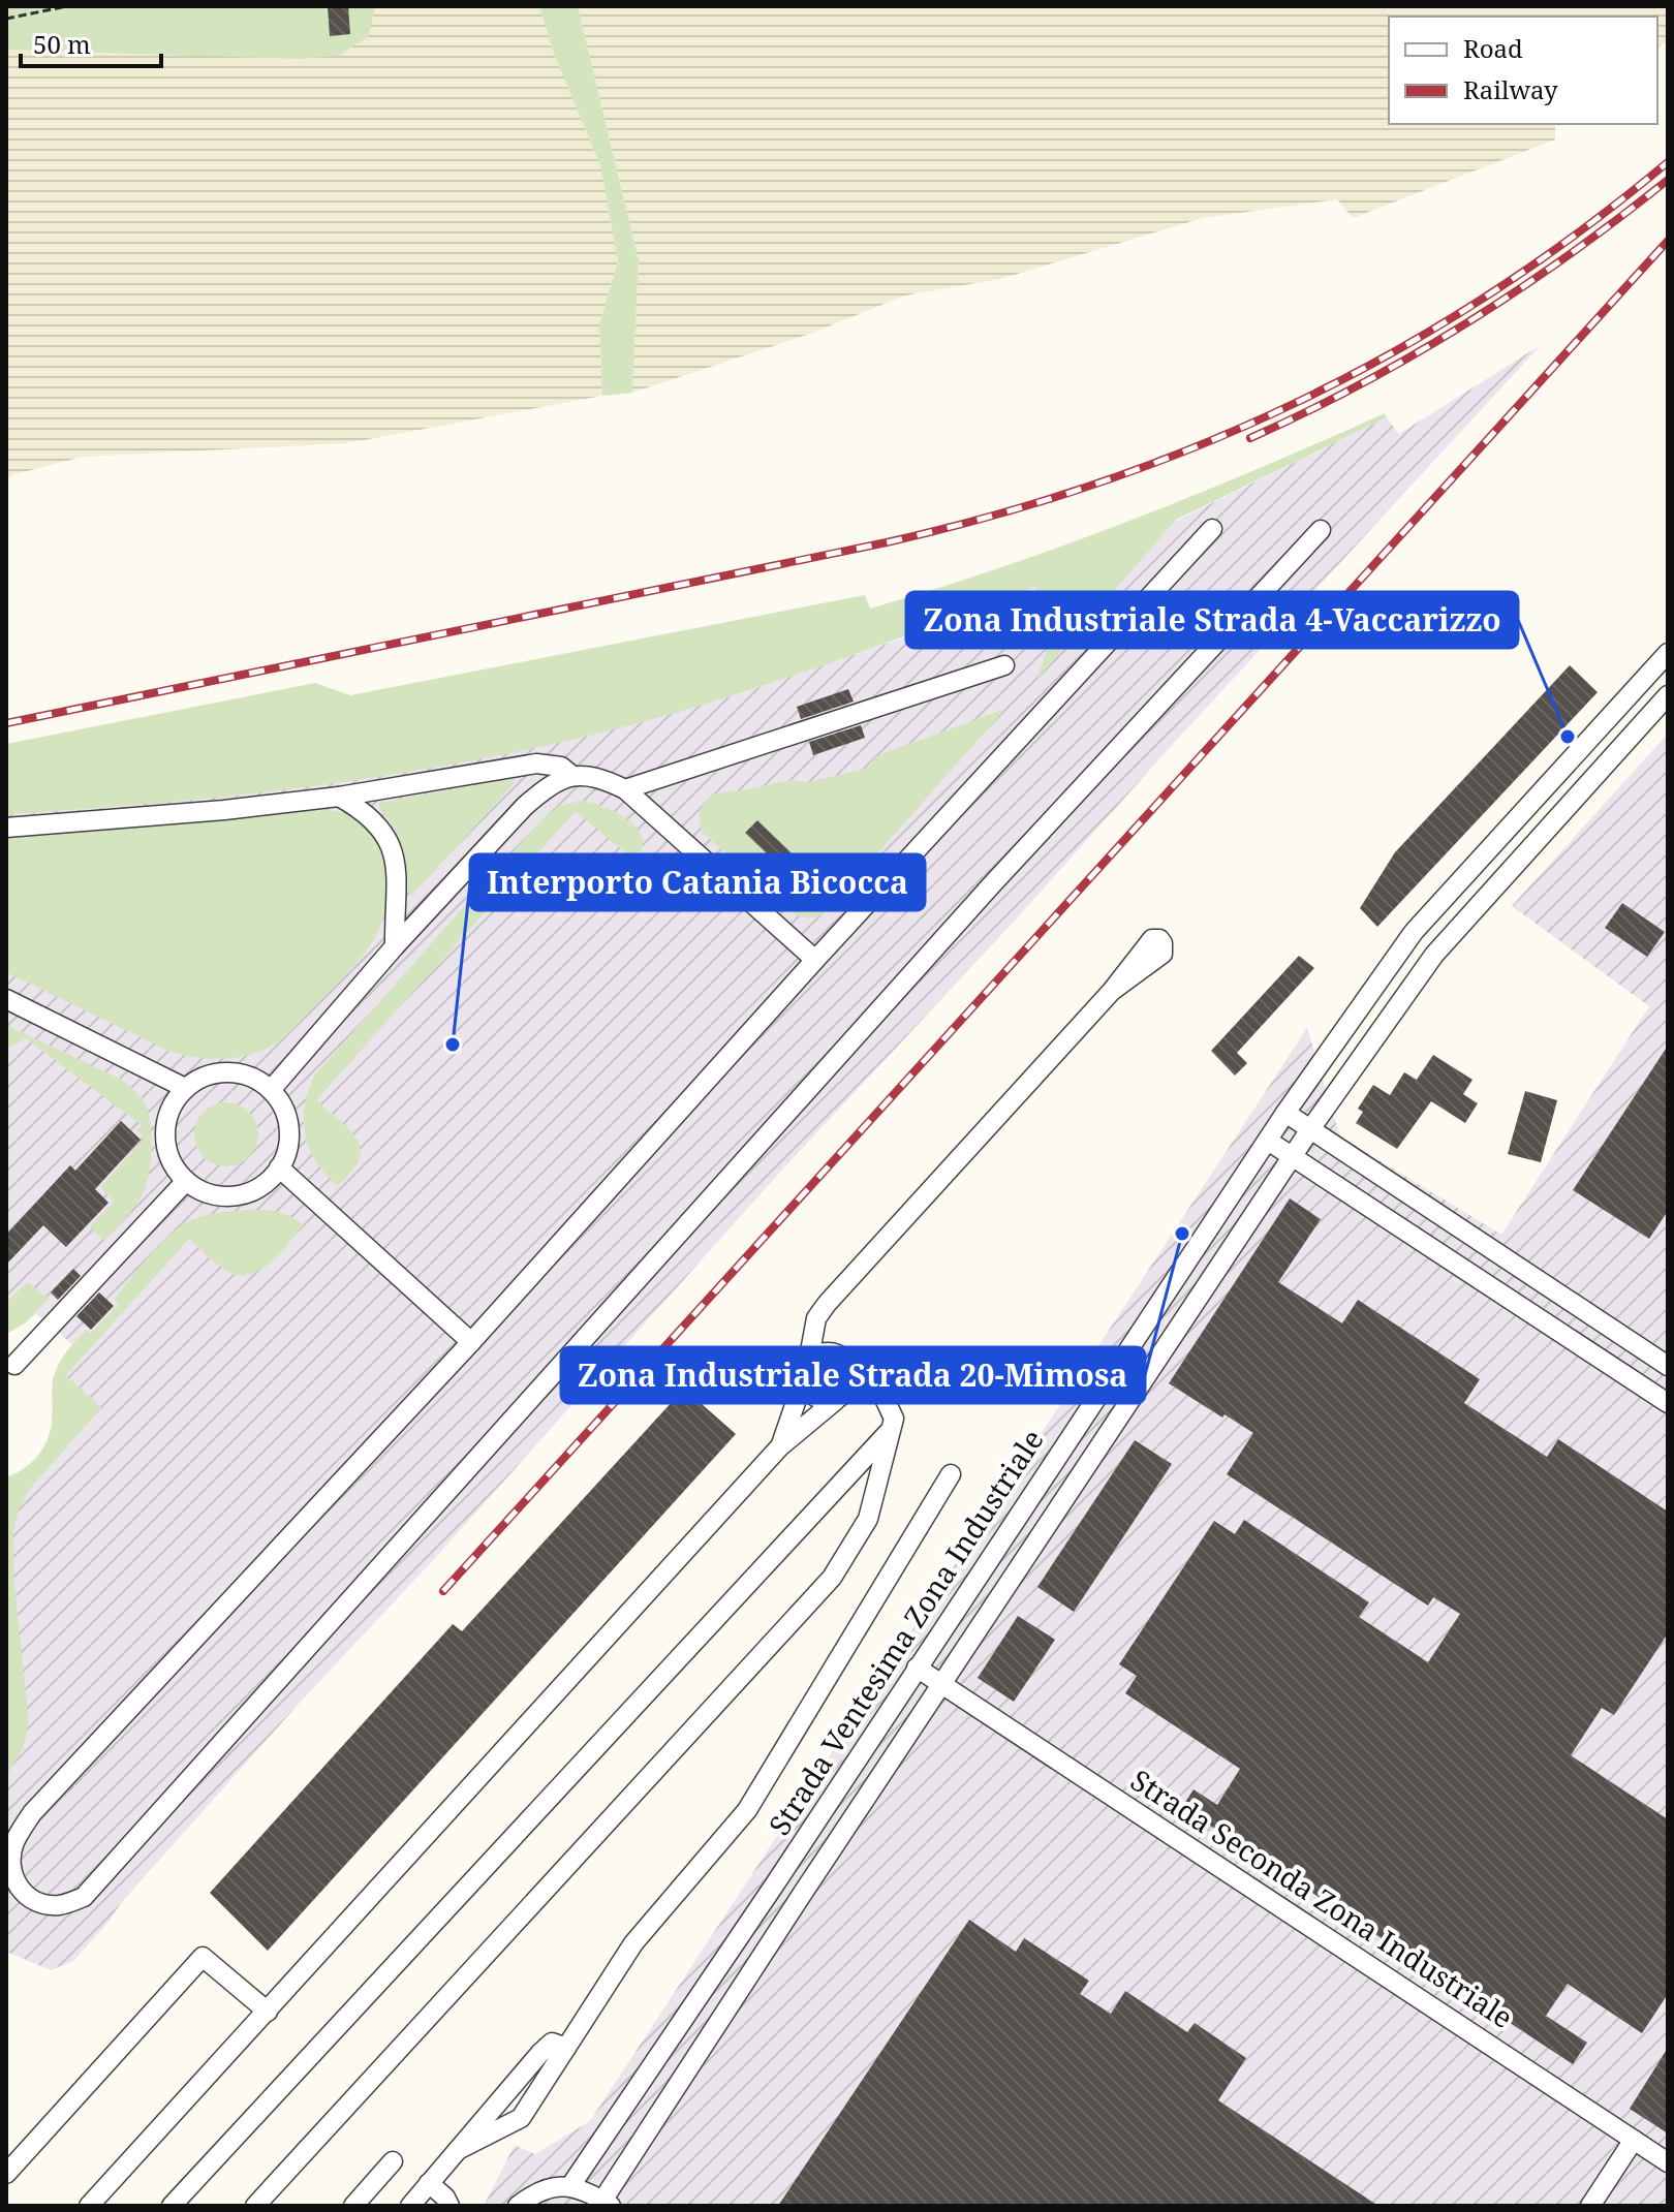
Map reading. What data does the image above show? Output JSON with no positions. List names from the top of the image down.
{
  "streets": {
    "street": ["Strada Ventesima Zona Industriale", "Strada Seconda Zona Industriale"]
  },
  "crossings": [
    ["Strada Ventesima Zona Industriale", "Strada Seconda Zona Industriale"]
  ],
  "places": ["Zona Industriale Strada 4-Vaccarizzo", "Interporto Catania Bicocca", "Zona Industriale Strada 20-Mimosa"],
  "legend": ["Road", "Railway"],
  "scale_bar": "50 m"
}
